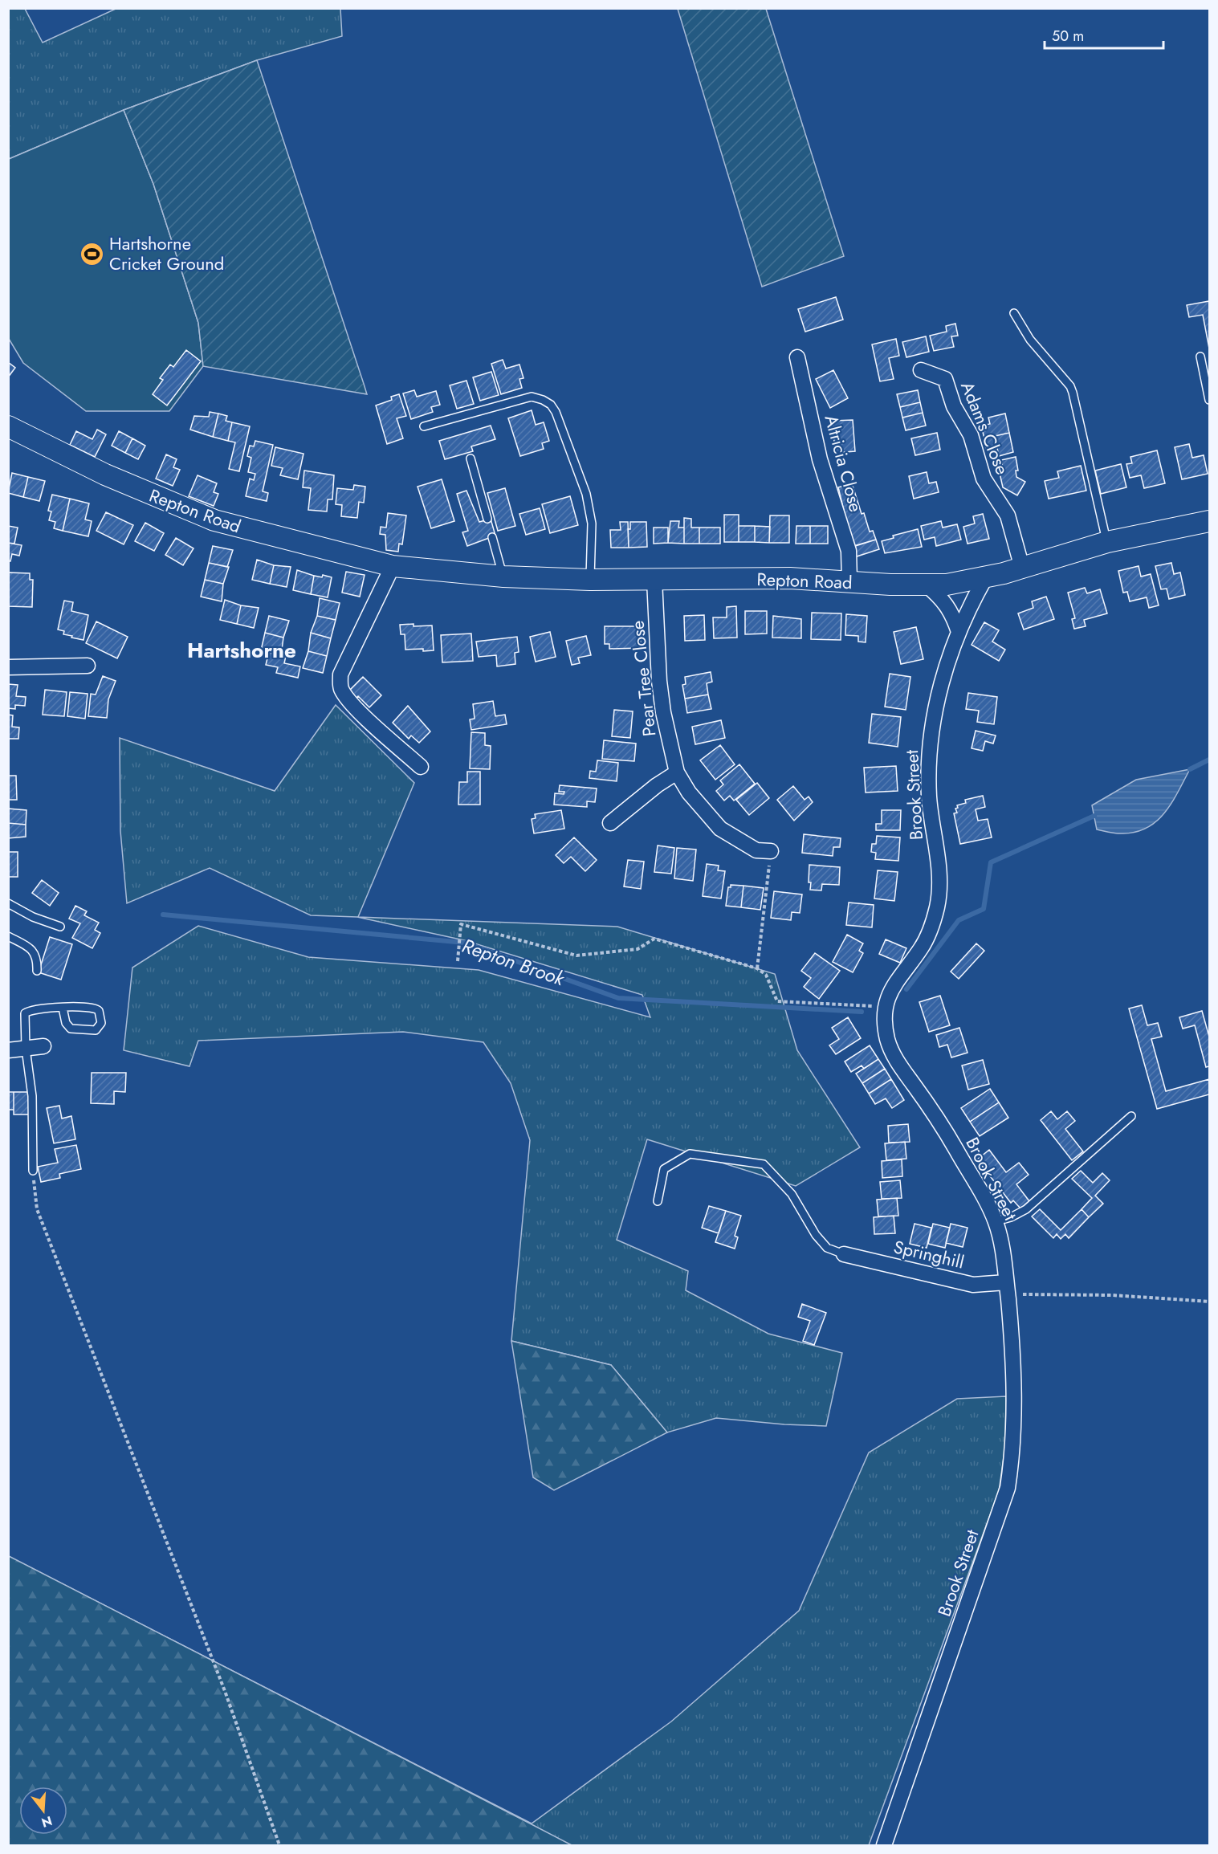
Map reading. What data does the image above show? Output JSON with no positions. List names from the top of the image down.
{
  "streets": {
    "street": [
      "Adams Close",
      "Altricia Close",
      "Repton Road",
      "Pear Tree Close",
      "Brook Street",
      "Springhill"
    ]
  },
  "crossings": [
    ["Adams Close", "Repton Road"],
    ["Altricia Close", "Repton Road"],
    ["Repton Road", "Pear Tree Close"],
    ["Repton Road", "Brook Street"],
    ["Brook Street", "Springhill"]
  ],
  "districts": ["Hartshorne"],
  "water": ["Repton Brook"],
  "places": {
    "sports": ["Hartshorne Cricket Ground"]
  },
  "scale_bar": "50 m",
  "north": "bottom"
}
